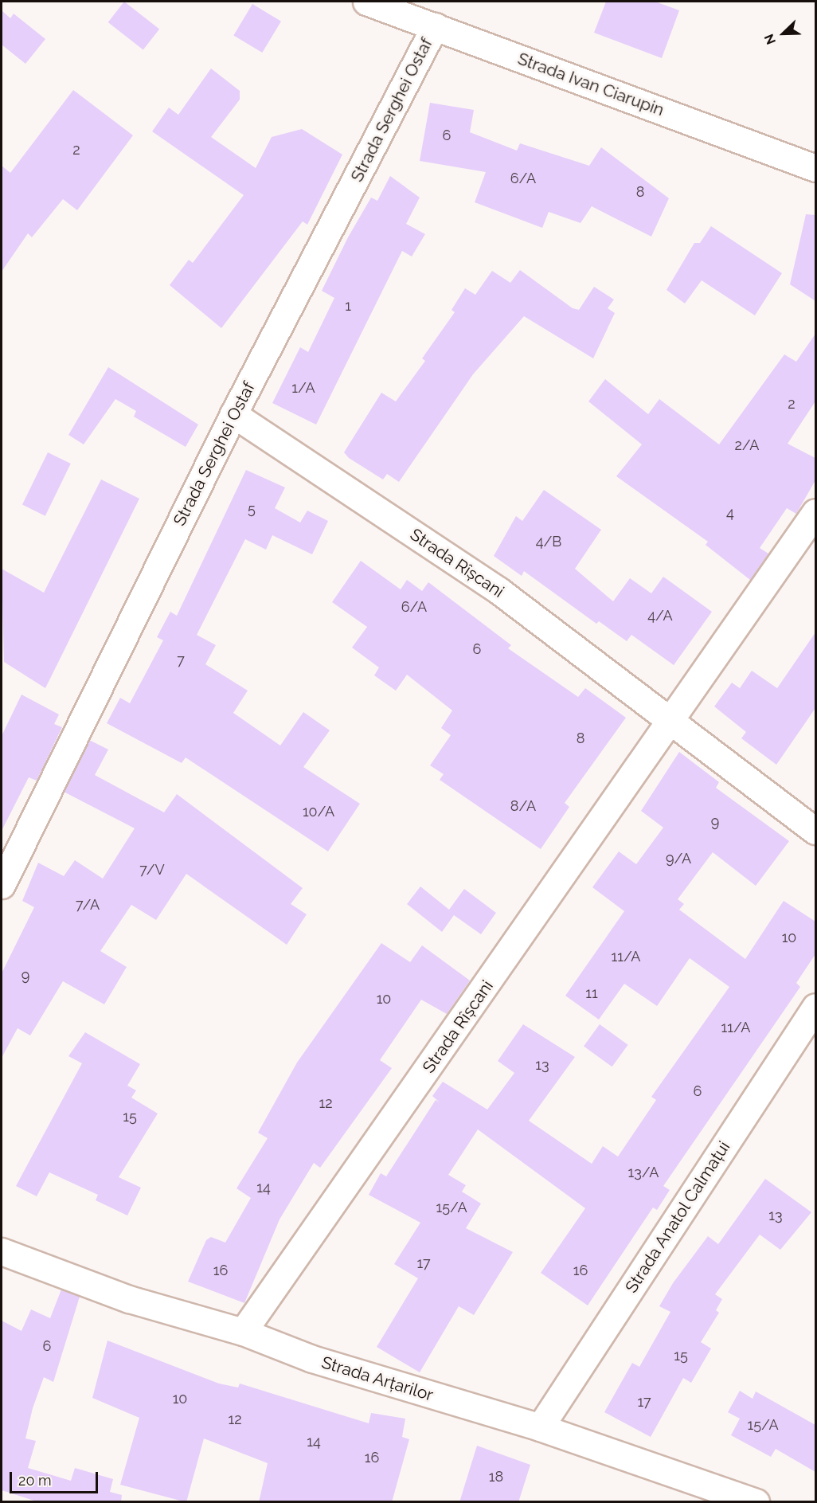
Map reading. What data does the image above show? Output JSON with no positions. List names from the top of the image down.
{
  "streets": {
    "street": [
      "Strada Ivan Ciarupin",
      "Strada Serghei Ostaf",
      "Strada Rîșcani",
      "Strada Anatol Calmațui",
      "Strada Arțarilor"
    ]
  },
  "crossings": [
    ["Strada Ivan Ciarupin", "Strada Serghei Ostaf"],
    ["Strada Serghei Ostaf", "Strada Rîșcani"],
    ["Strada Rîșcani", "Strada Arțarilor"],
    ["Strada Anatol Calmațui", "Strada Arțarilor"]
  ],
  "house_numbers": [
    "6",
    "2",
    "6/A",
    "8",
    "1",
    "1/A",
    "2",
    "2/A",
    "5",
    "4",
    "4/B",
    "6/A",
    "4/A",
    "6",
    "7",
    "8",
    "8/A",
    "10/A",
    "9",
    "9/A",
    "7/V",
    "7/A",
    "10",
    "11/A",
    "9",
    "11",
    "10",
    "11/A",
    "13",
    "6",
    "12",
    "15",
    "13/A",
    "14",
    "15/A",
    "13",
    "17",
    "16",
    "16",
    "6",
    "15",
    "10",
    "17",
    "12",
    "15/A",
    "14",
    "16",
    "18"
  ],
  "scale_bar": "20 m",
  "north": "bottom left"
}
